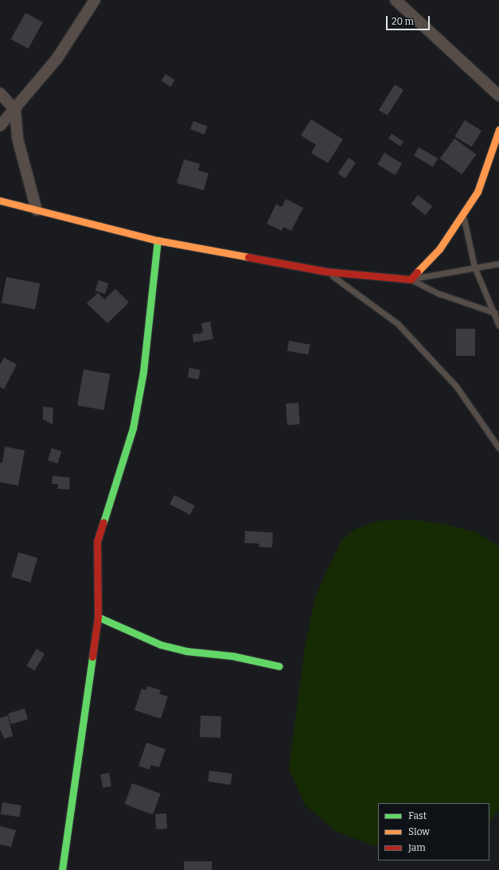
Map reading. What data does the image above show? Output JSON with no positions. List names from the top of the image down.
{
  "legend": ["Fast", "Slow", "Jam"],
  "scale_bar": "20 m"
}
